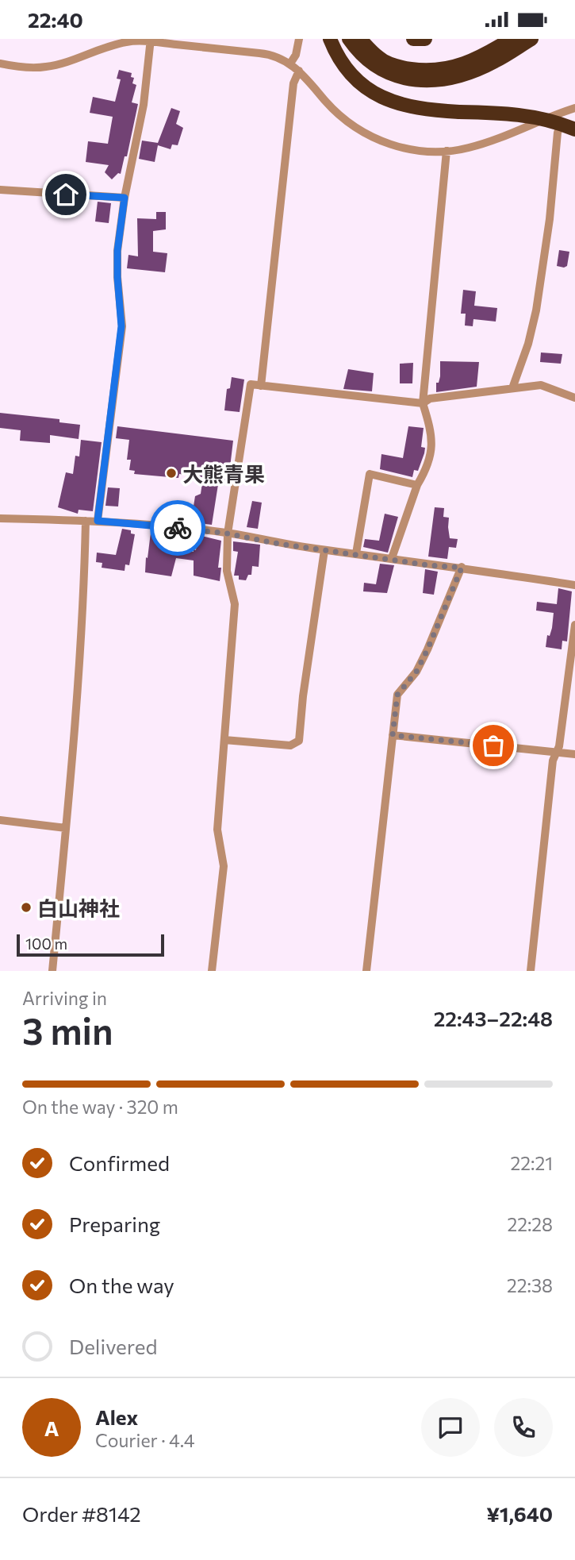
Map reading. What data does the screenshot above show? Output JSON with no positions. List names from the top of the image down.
{
  "places": ["大熊青果", "白山神社"],
  "scale_bar": "100 m",
  "page": {
    "status": "22:40",
    "scale": "100 m",
    "heading": ["3 min", "Arriving in", "22:43–22:48"],
    "panel": [
      "Alex",
      "Courier · 4.4",
      "Order #8142",
      "¥1,640"
    ],
    "bar": "On the way · 320 m",
    "list": [
      ["Confirmed", "22:21"],
      ["Preparing", "22:28"],
      ["On the way", "22:38"],
      "Delivered"
    ],
    "round": "A"
  }
}
